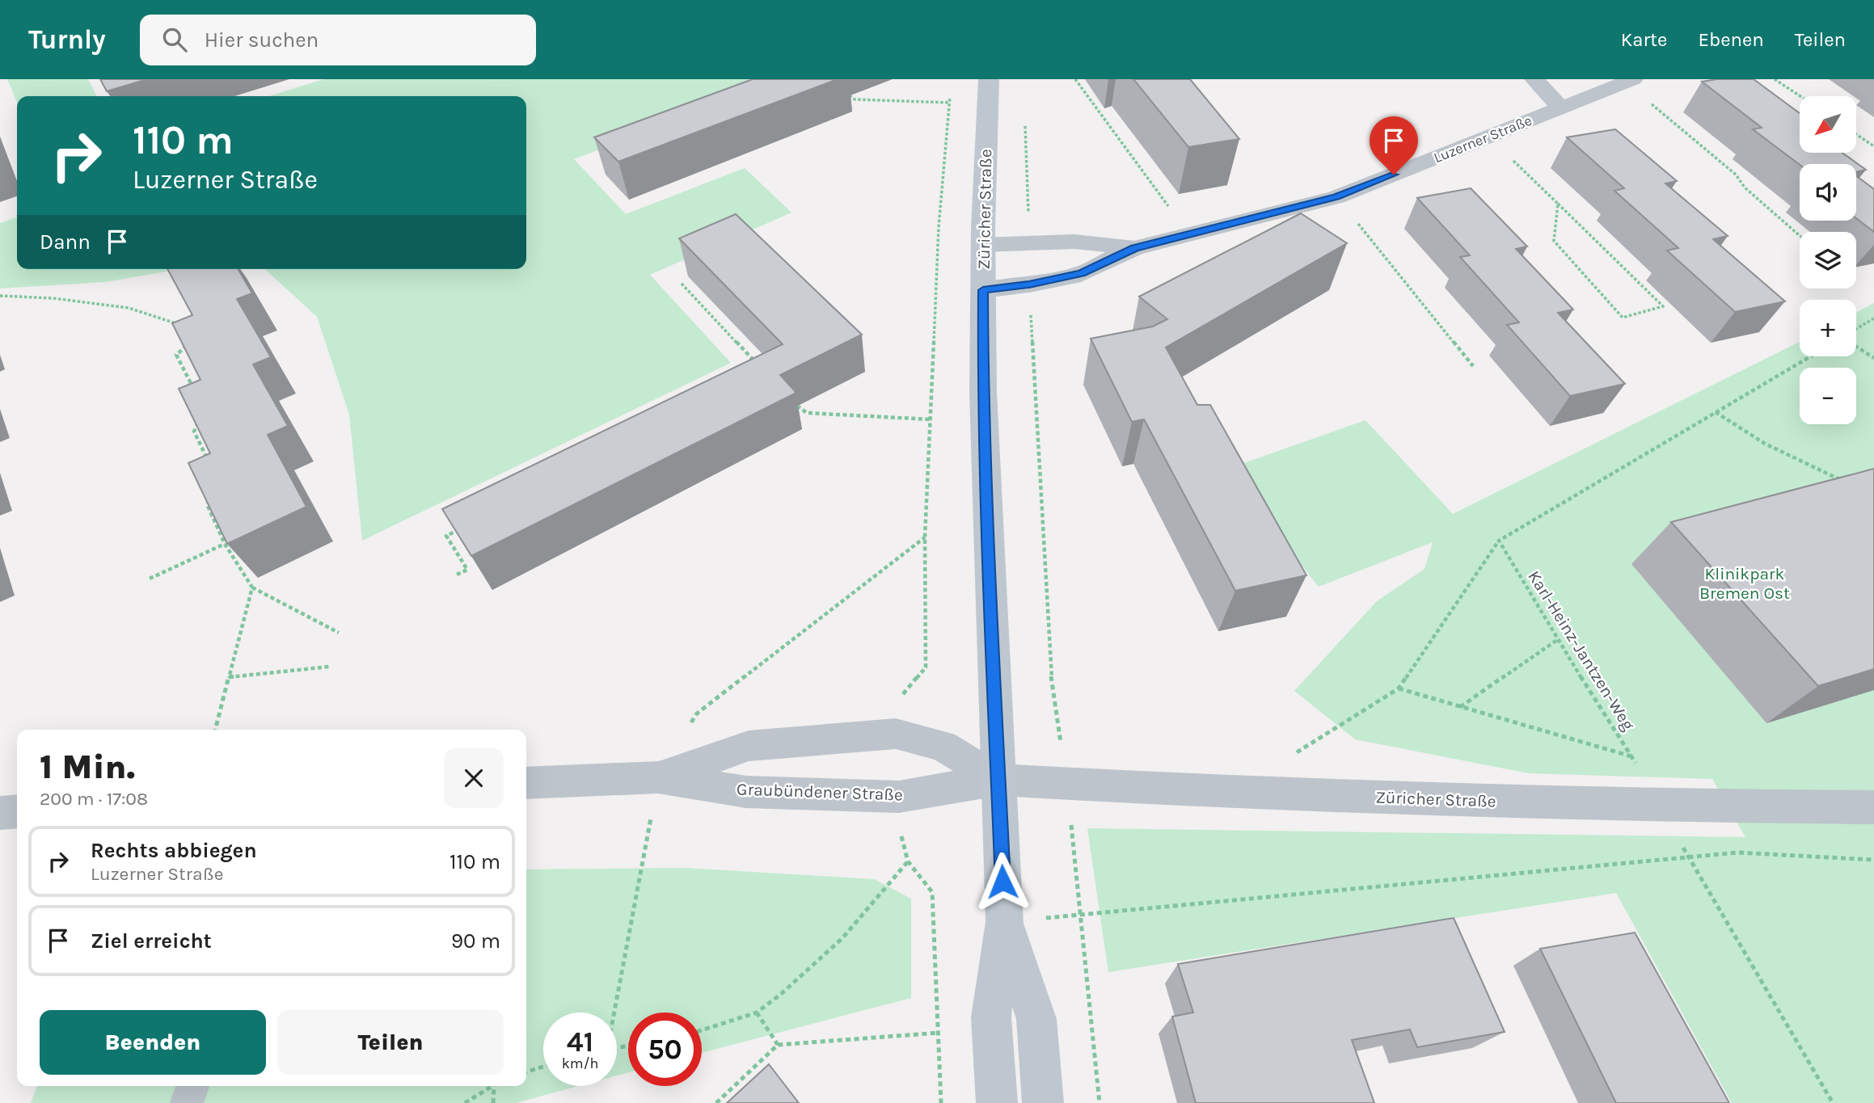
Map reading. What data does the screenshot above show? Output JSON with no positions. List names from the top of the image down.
{
  "streets": {
    "main road": ["Züricher Straße"],
    "street": ["Luzerner Straße", "Graubündener Straße"],
    "path": ["Karl-Heinz-Jantzen-Weg"]
  },
  "crossings": [
    ["Luzerner Straße", "Züricher Straße"],
    ["Züricher Straße", "Karl-Heinz-Jantzen-Weg"],
    ["Züricher Straße", "Graubündener Straße"]
  ],
  "parks": ["Klinikpark Bremen Ost"],
  "north": "bottom left",
  "page": {
    "header": "Turnly",
    "search": "Hier suchen",
    "nav": ["Karte", "Ebenen", "Teilen"],
    "map_buttons": ["+", "−"],
    "turn": ["110 m", "Luzerner Straße"],
    "then": "Dann",
    "heading": ["1 Min.", "200 m · 17:08"],
    "list": [
      {
        "name": "Rechts abbiegen",
        "note": "Luzerner Straße",
        "value": "110 m"
      },
      {
        "name": "Ziel erreicht",
        "value": "90 m"
      }
    ],
    "buttons": ["Beenden", "Teilen"],
    "speed": "41 km/h",
    "limit": "50"
  }
}
